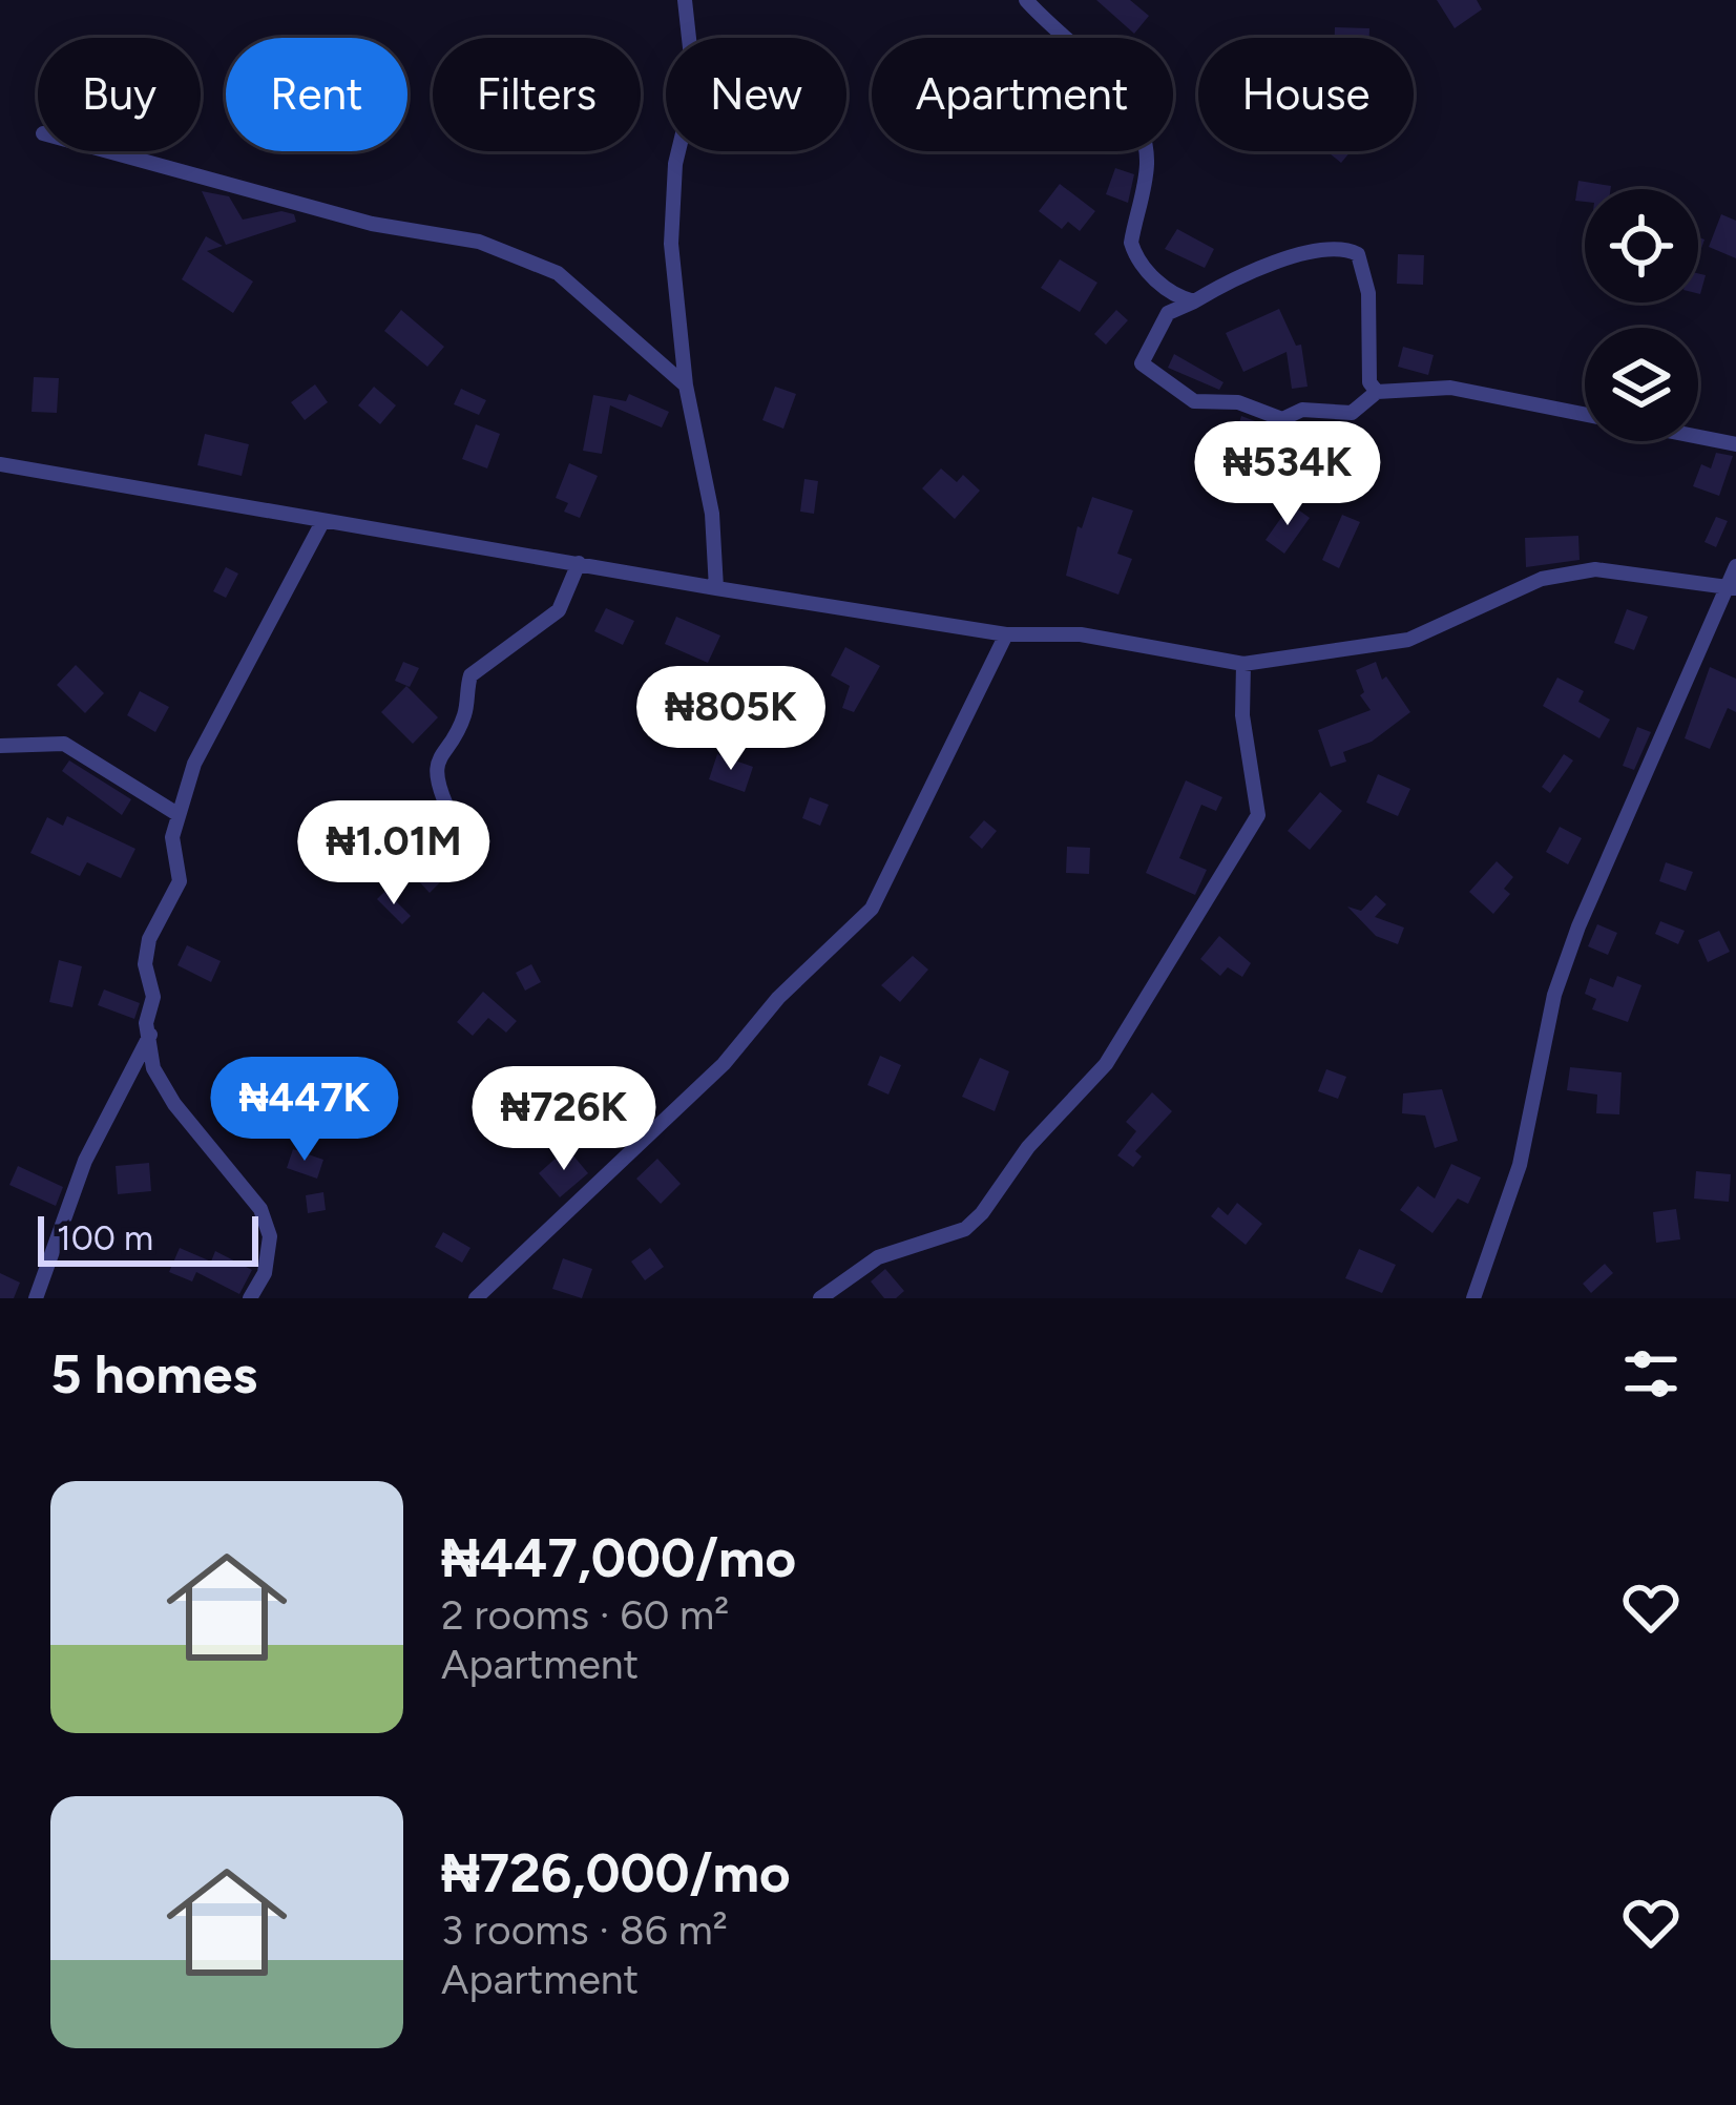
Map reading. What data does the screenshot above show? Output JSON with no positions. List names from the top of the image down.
{
  "scale_bar": "100 m",
  "page": {
    "chip": [
      "Buy",
      "Rent",
      "Filters",
      "New",
      "Apartment",
      "House"
    ],
    "price": [
      "₦534K",
      "₦805K",
      "₦1.01M",
      "₦447K",
      "₦726K"
    ],
    "scale": "100 m",
    "heading": "5 homes",
    "list": [
      {
        "name": "₦447,000/mo",
        "note": "2 rooms · 60 m² · Apartment"
      },
      {
        "name": "₦726,000/mo",
        "note": "3 rooms · 86 m² · Apartment"
      }
    ]
  }
}
